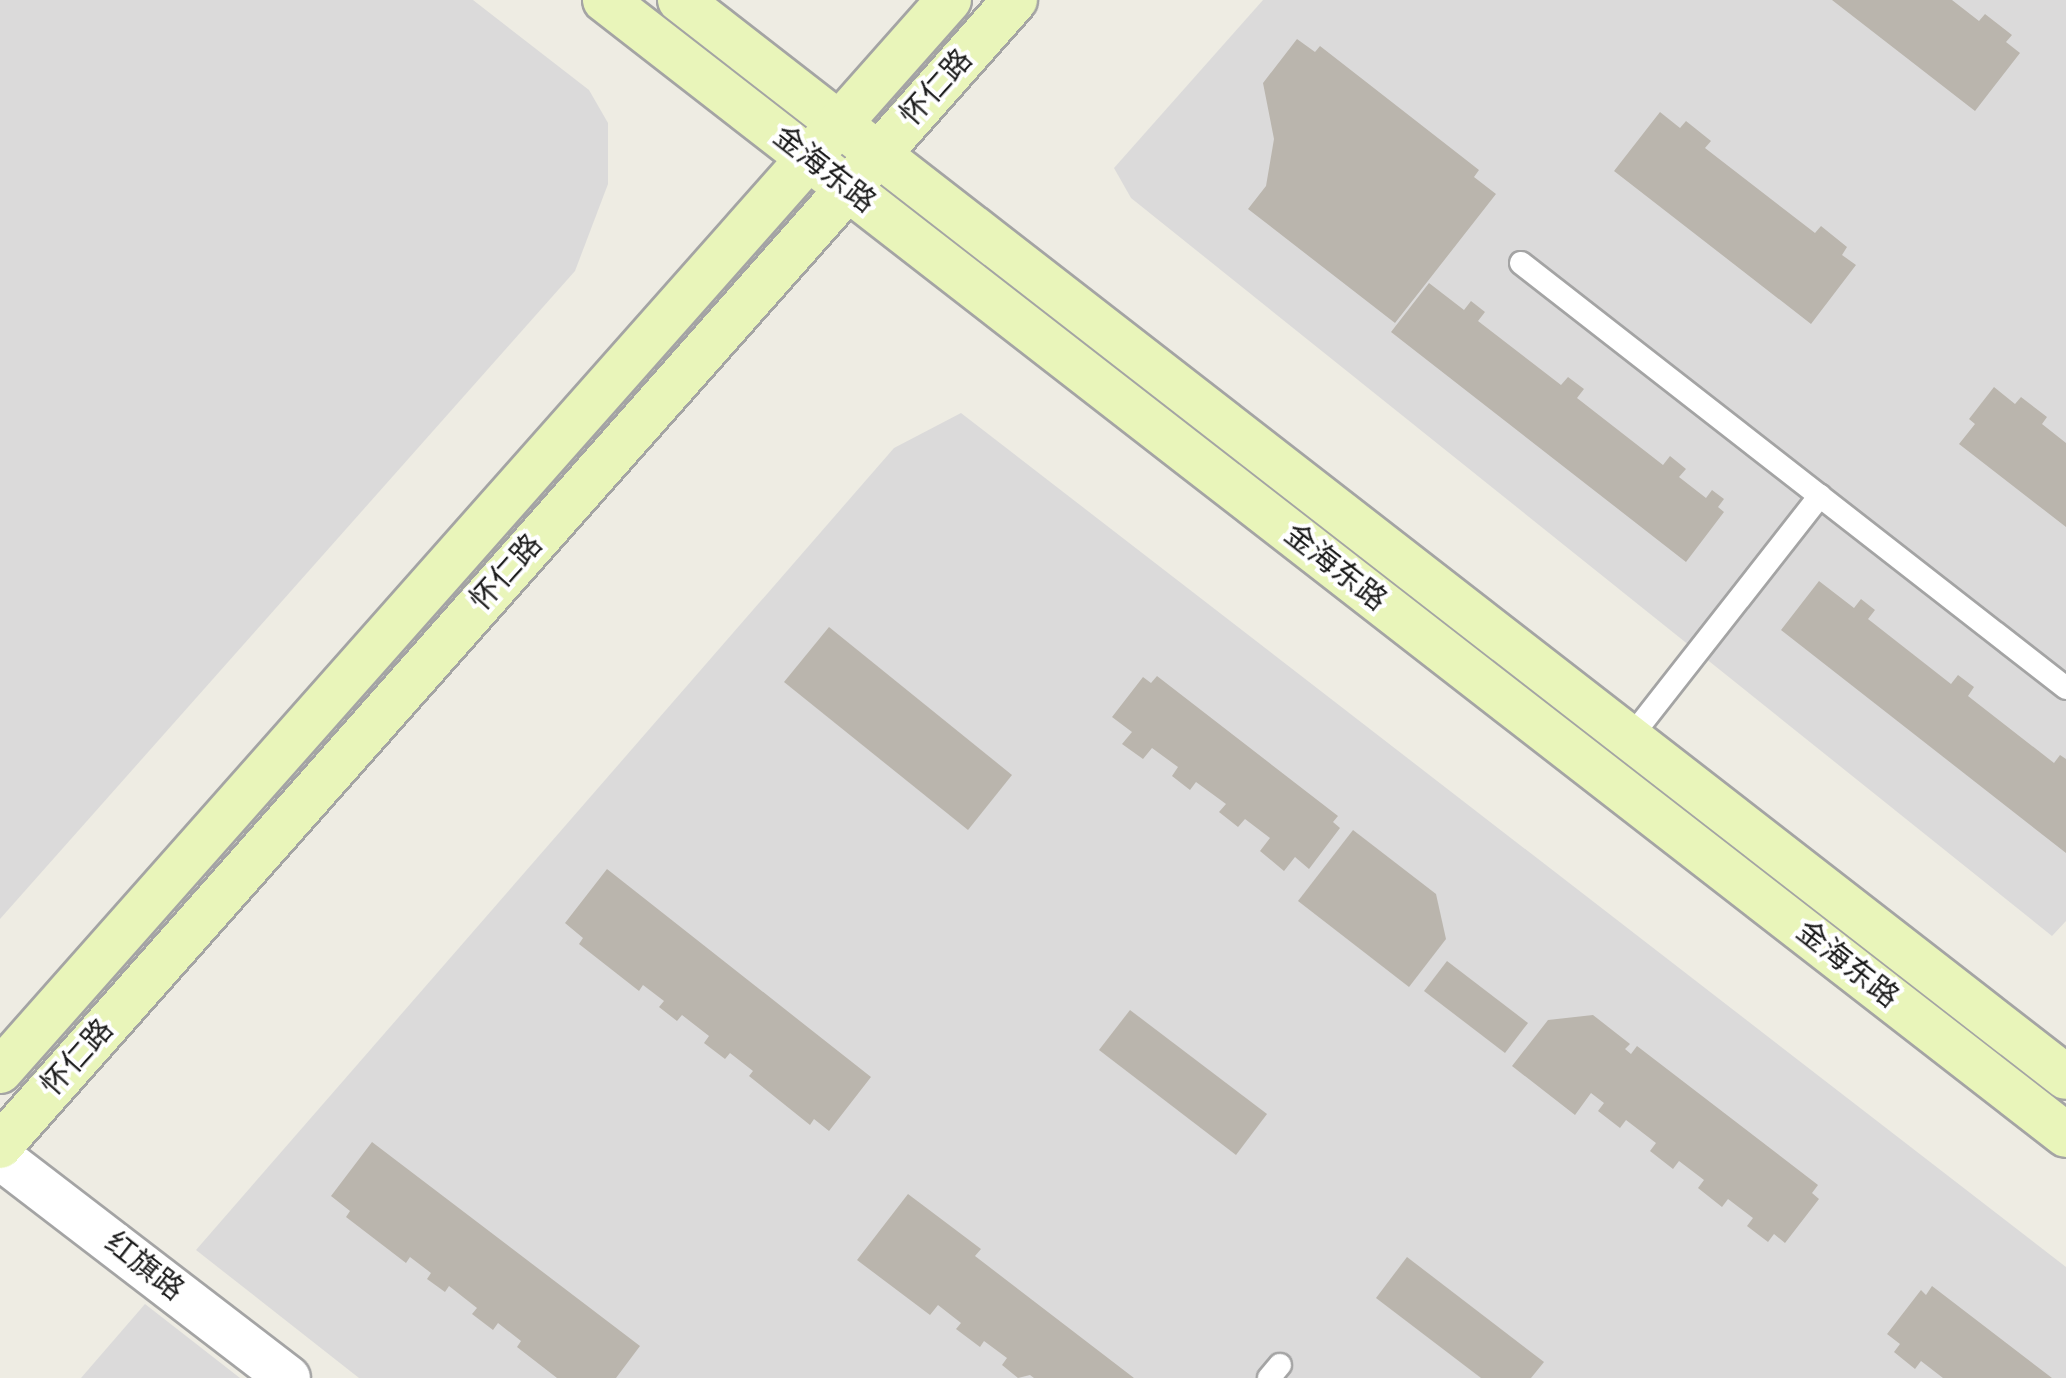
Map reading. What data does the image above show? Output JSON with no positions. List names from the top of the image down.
{
  "streets": {
    "main road": ["怀仁路", "金海东路"],
    "street": ["红旗路"]
  },
  "crossings": [
    ["怀仁路", "金海东路"]
  ]
}
